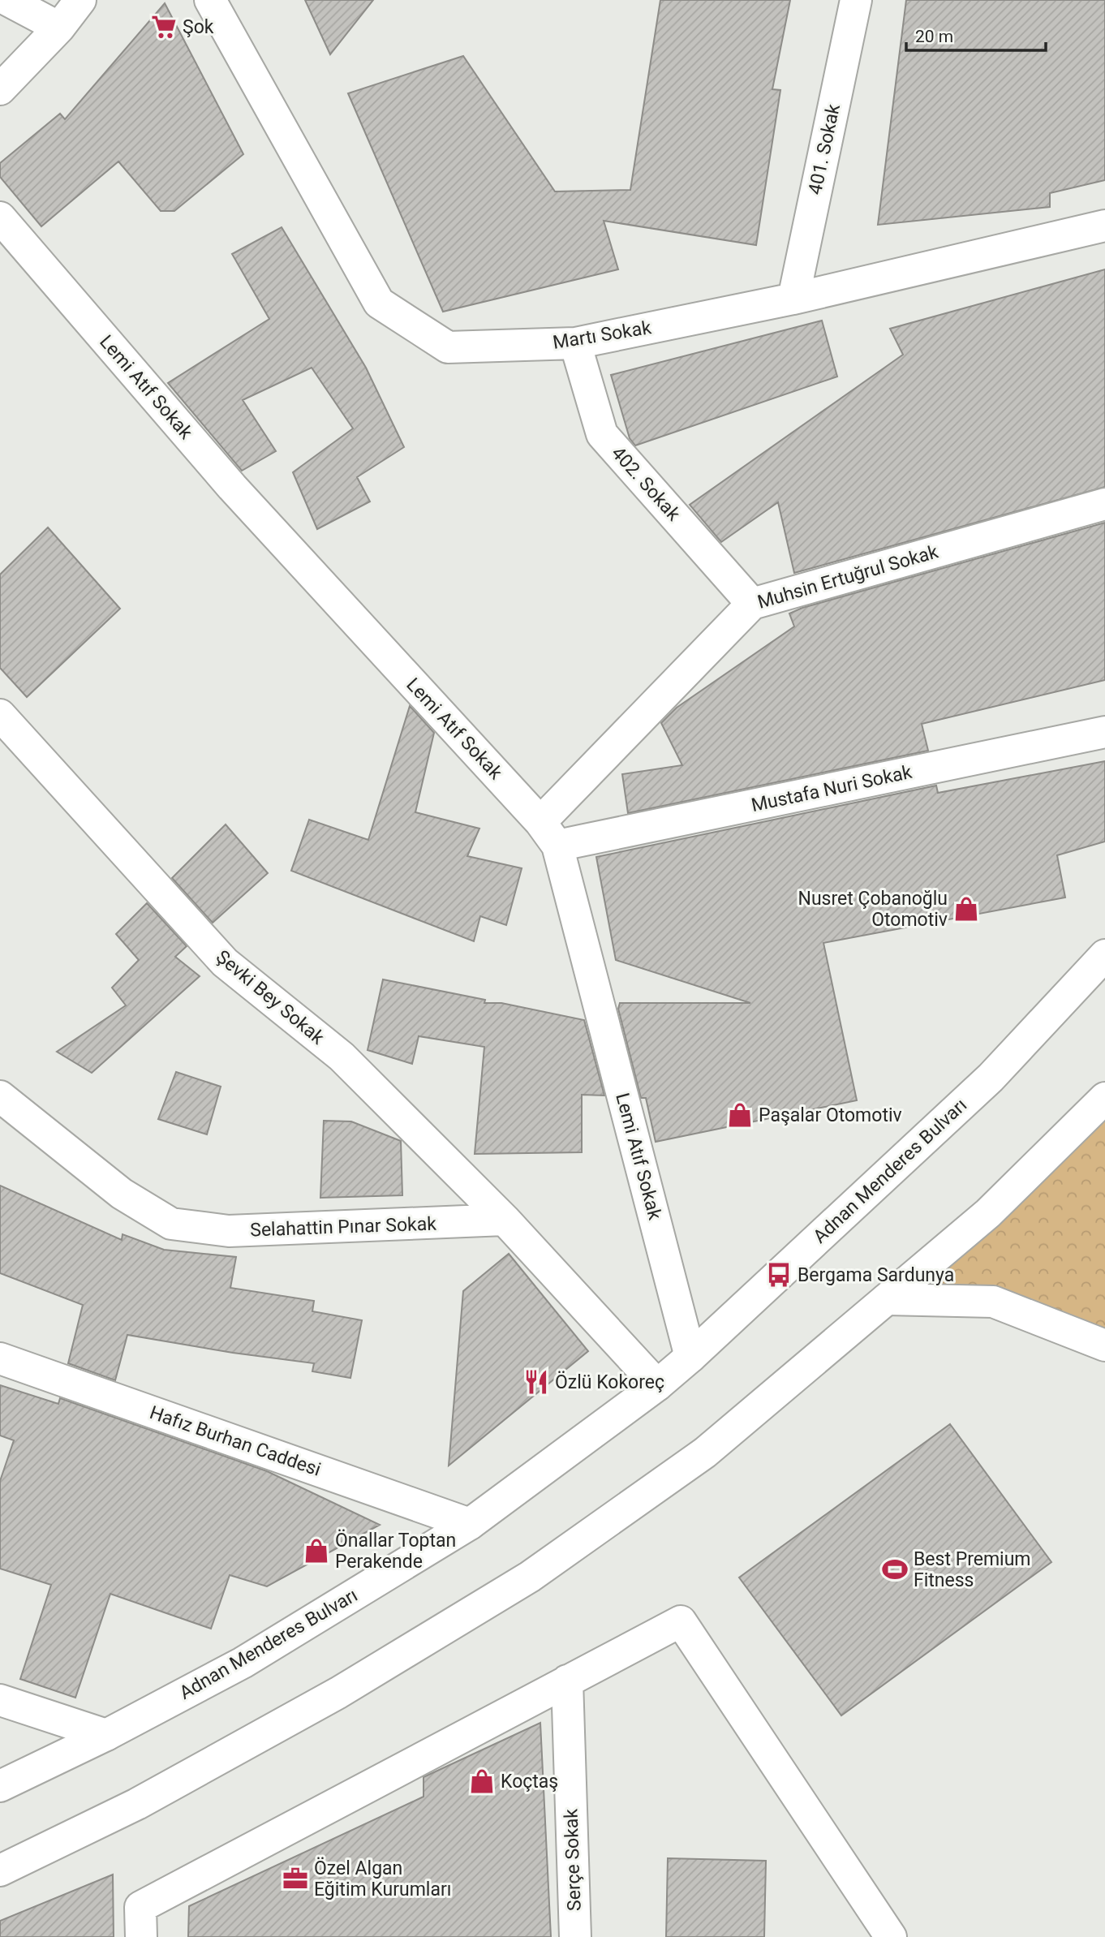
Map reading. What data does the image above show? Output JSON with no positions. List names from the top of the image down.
{
  "streets": {
    "street": [
      "401. Sokak",
      "Martı Sokak",
      "Lemi Atıf Sokak",
      "402. Sokak",
      "Muhsin Ertuğrul Sokak",
      "Mustafa Nuri Sokak",
      "Şevki Bey Sokak",
      "Adnan Menderes Bulvarı",
      "Selahattin Pınar Sokak",
      "Hafız Burhan Caddesi",
      "Serçe Sokak"
    ]
  },
  "crossings": [
    ["401. Sokak", "Martı Sokak"],
    ["Martı Sokak", "402. Sokak"],
    ["Lemi Atıf Sokak", "Muhsin Ertuğrul Sokak"],
    ["Lemi Atıf Sokak", "Mustafa Nuri Sokak"],
    ["Lemi Atıf Sokak", "Adnan Menderes Bulvarı"],
    ["402. Sokak", "Muhsin Ertuğrul Sokak"],
    ["Muhsin Ertuğrul Sokak", "Mustafa Nuri Sokak"],
    ["Şevki Bey Sokak", "Selahattin Pınar Sokak"],
    ["Adnan Menderes Bulvarı", "Hafız Burhan Caddesi"]
  ],
  "places": {
    "supermarket": ["Şok"],
    "shop": [
      "Nusret Çobanoğlu Otomotiv",
      "Paşalar Otomotiv",
      "Önallar Toptan Perakende",
      "Koçtaş"
    ],
    "bus stop": ["Bergama Sardunya"],
    "restaurant": ["Özlü Kokoreç"],
    "sports": ["Best Premium Fitness"],
    "office": ["Özel Algan Eğitim Kurumları"]
  },
  "scale_bar": "20 m"
}
